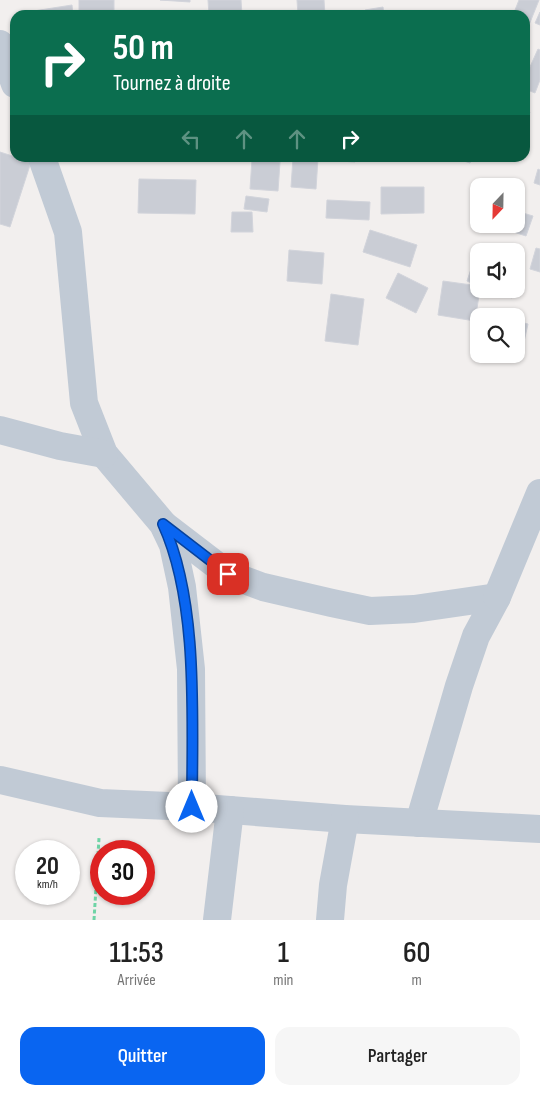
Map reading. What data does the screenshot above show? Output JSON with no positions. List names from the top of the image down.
{
  "north": "bottom",
  "page": {
    "turn": ["50 m", "Tournez à droite"],
    "speed": "20 km/h",
    "limit": "30",
    "eta": [
      "11:53",
      "Arrivée",
      "1",
      "min",
      "60",
      "m"
    ],
    "buttons": ["Quitter", "Partager"]
  }
}
